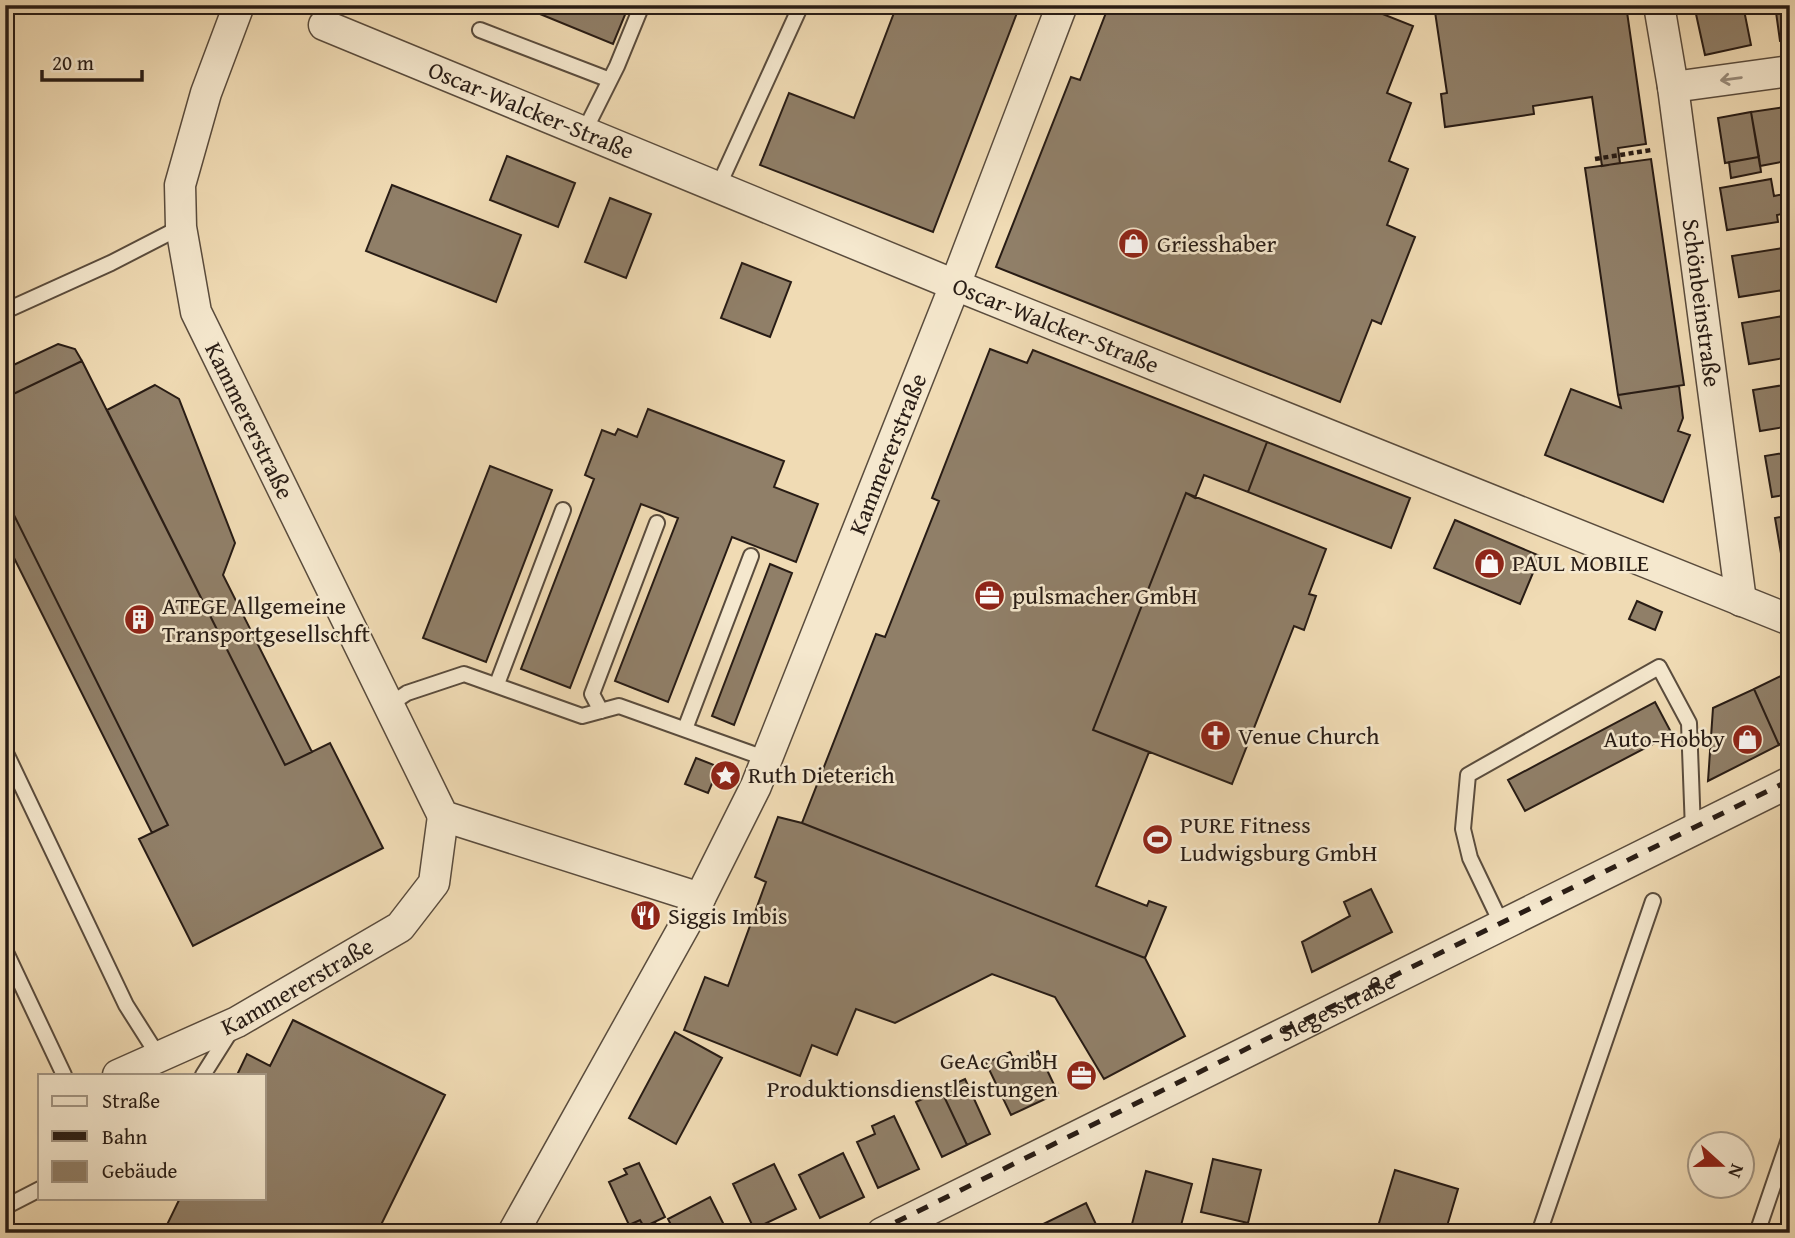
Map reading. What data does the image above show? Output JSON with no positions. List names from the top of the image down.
{
  "streets": {
    "street": [
      "Oscar-Walcker-Straße",
      "Schönbeinstraße",
      "Kammererstraße",
      "Siegesstraße"
    ]
  },
  "crossings": [
    ["Oscar-Walcker-Straße", "Schönbeinstraße"],
    ["Oscar-Walcker-Straße", "Kammererstraße"]
  ],
  "places": {
    "shop": ["Griesshaber", "PAUL MOBILE", "Auto-Hobby"],
    "office": ["pulsmacher GmbH", "GeAc GmbH Produktionsdienstleistungen"],
    "building": ["ATEGE Allgemeine Transportgesellschft"],
    "church": ["Venue Church"],
    "place": ["Ruth Dieterich"],
    "sports": ["PURE Fitness Ludwigsburg GmbH"],
    "restaurant": ["Siggis Imbis"]
  },
  "legend": ["Straße", "Bahn", "Gebäude"],
  "scale_bar": "20 m",
  "north": "right"
}
